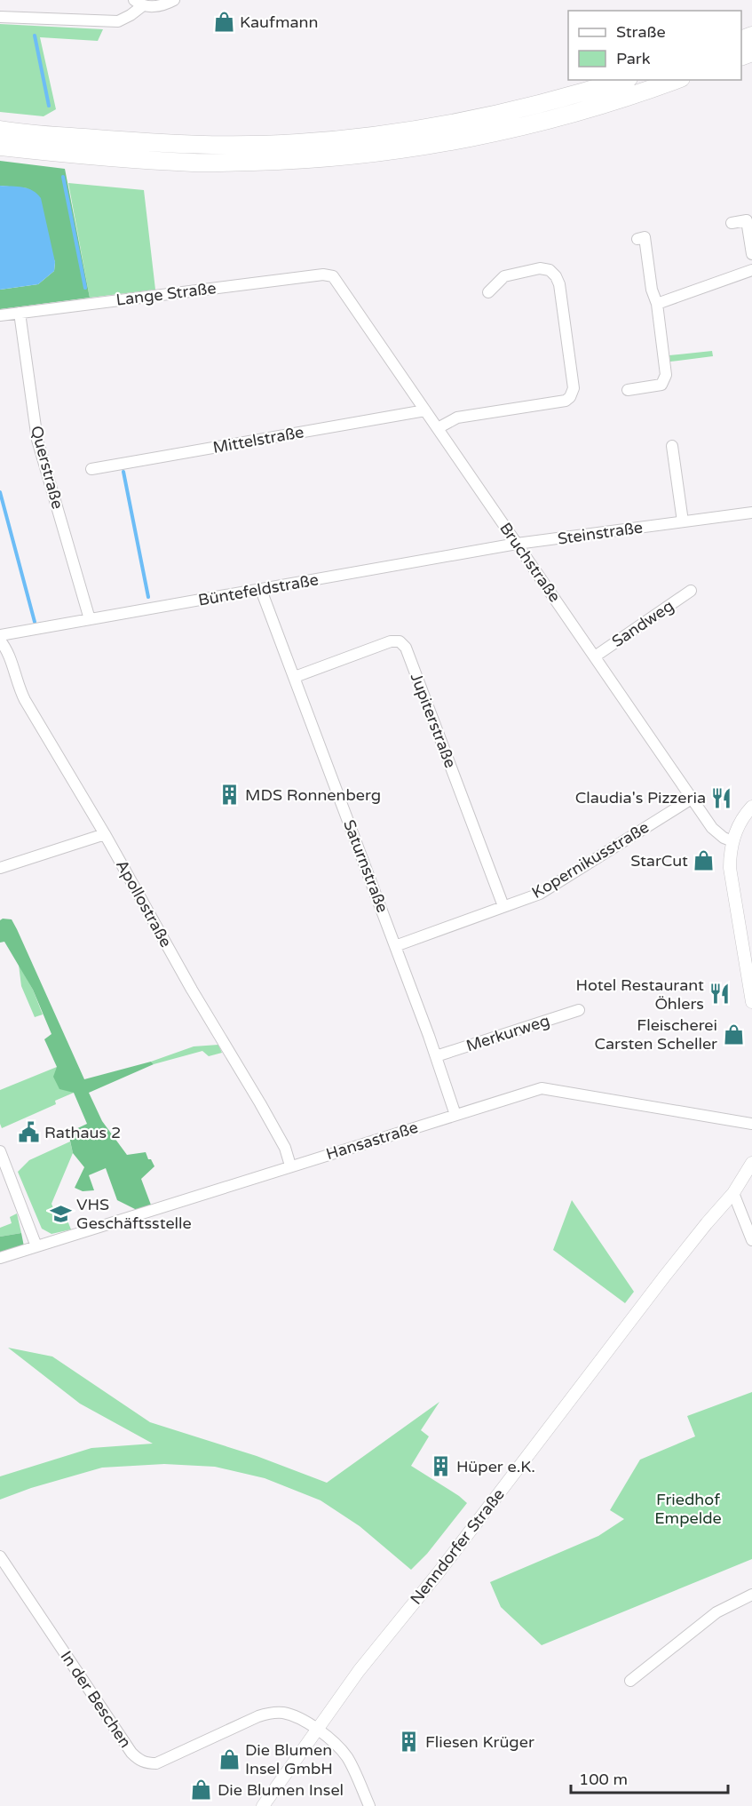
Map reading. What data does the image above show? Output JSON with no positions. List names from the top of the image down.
{
  "streets": {
    "street": [
      "Lange Straße",
      "Mittelstraße",
      "Querstraße",
      "Steinstraße",
      "Bruchstraße",
      "Büntefeldstraße",
      "Sandweg",
      "Jupiterstraße",
      "Kopernikusstraße",
      "Saturnstraße",
      "Apollostraße",
      "Merkurweg",
      "Hansastraße",
      "Nenndorfer Straße",
      "In der Beschen"
    ]
  },
  "crossings": [
    ["Lange Straße", "Querstraße"],
    ["Lange Straße", "Bruchstraße"],
    ["Mittelstraße", "Bruchstraße"],
    ["Querstraße", "Büntefeldstraße"],
    ["Steinstraße", "Bruchstraße"],
    ["Steinstraße", "Büntefeldstraße"],
    ["Bruchstraße", "Büntefeldstraße"],
    ["Bruchstraße", "Sandweg"],
    ["Bruchstraße", "Kopernikusstraße"],
    ["Büntefeldstraße", "Saturnstraße"],
    ["Jupiterstraße", "Kopernikusstraße"],
    ["Jupiterstraße", "Saturnstraße"],
    ["Kopernikusstraße", "Saturnstraße"],
    ["Saturnstraße", "Merkurweg"],
    ["Saturnstraße", "Hansastraße"],
    ["Apollostraße", "Hansastraße"],
    ["Nenndorfer Straße", "In der Beschen"]
  ],
  "parks": ["Friedhof Empelde"],
  "places": {
    "shop": [
      "Kaufmann",
      "StarCut",
      "Fleischerei Carsten Scheller",
      "Die Blumen Insel GmbH",
      "Die Blumen Insel"
    ],
    "building": ["MDS Ronnenberg", "Hüper e.K.", "Fliesen Krüger"],
    "restaurant": ["Claudia's Pizzeria", "Hotel Restaurant Öhlers"],
    "public building": ["Rathaus 2"],
    "school or university": ["VHS Geschäftsstelle"]
  },
  "legend": ["Straße", "Park"],
  "scale_bar": "100 m"
}
